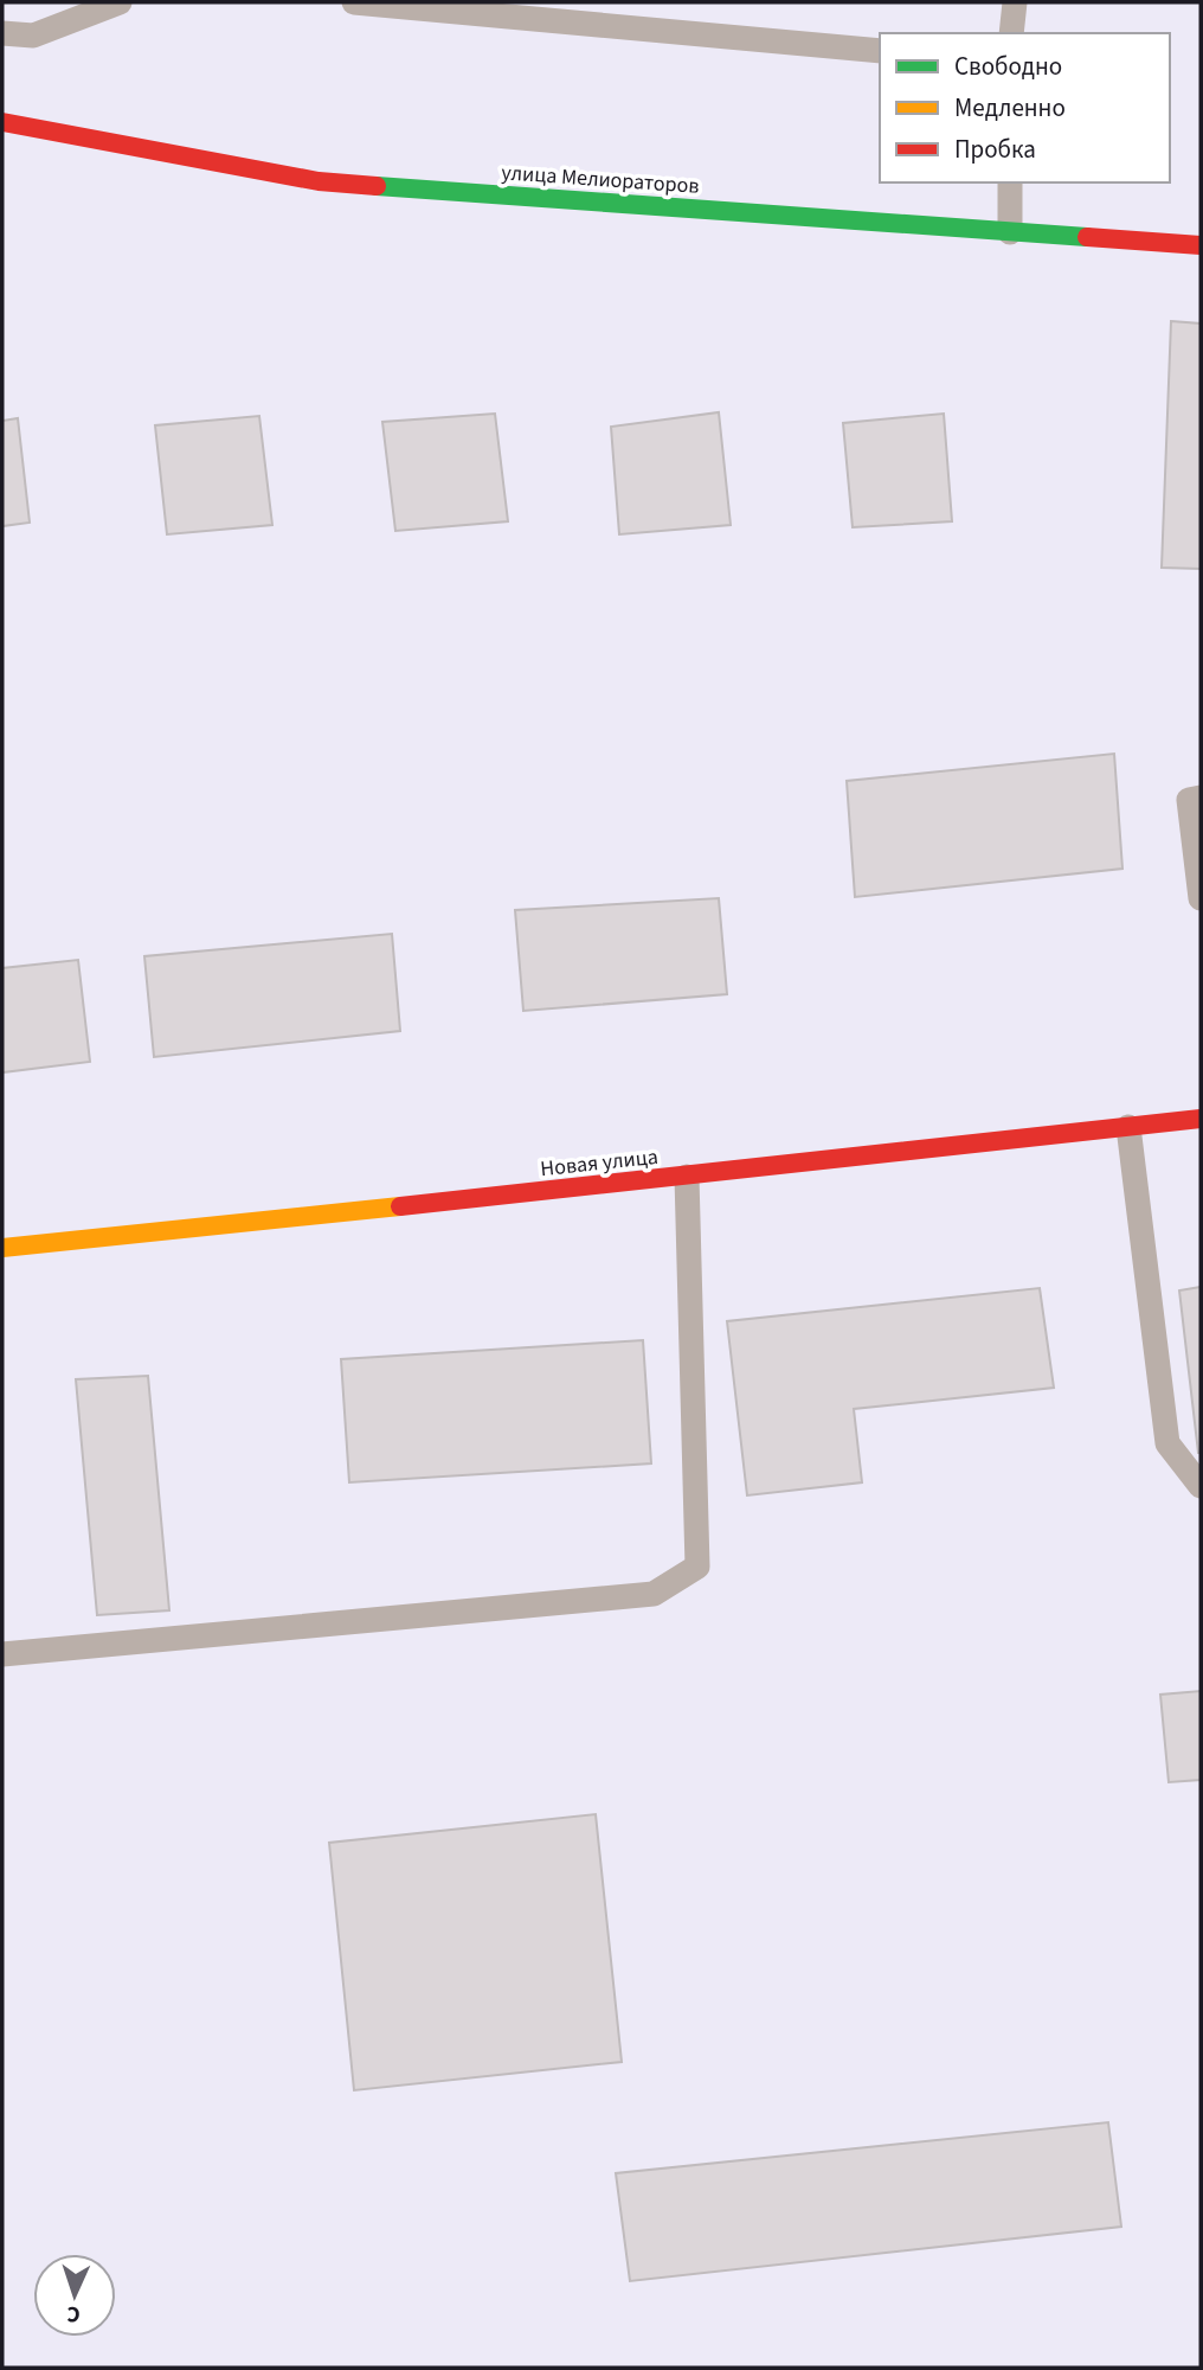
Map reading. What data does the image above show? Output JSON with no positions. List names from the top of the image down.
{
  "streets": {
    "street": ["улица Мелиораторов", "Новая улица"]
  },
  "legend": ["Свободно", "Медленно", "Пробка"],
  "north": "bottom"
}
